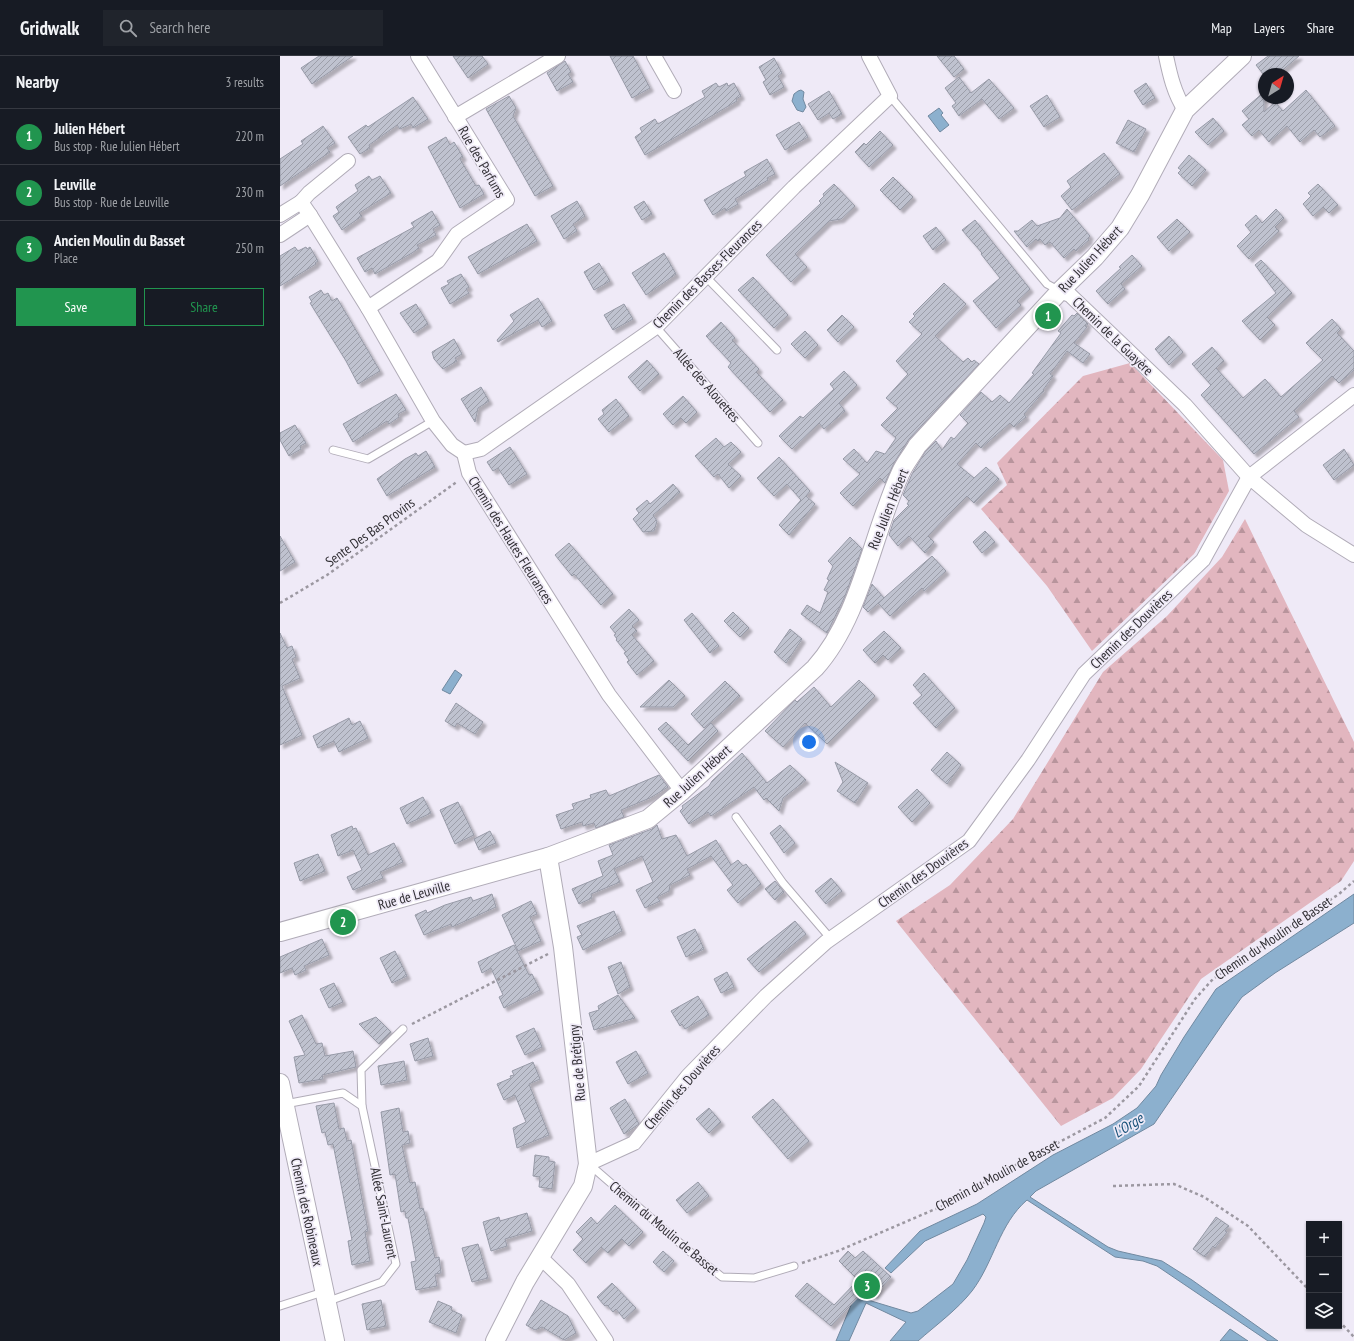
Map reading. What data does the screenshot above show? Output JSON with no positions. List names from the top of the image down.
{
  "streets": {
    "street": [
      "Rue des Parfums",
      "Rue Julien Hébert",
      "Chemin des Basses-Fleurances",
      "Chemin de la Guayère",
      "Chemin des Hautes Fleurances",
      "Chemin des Douvières",
      "Rue de Leuville",
      "Rue de Brétigny",
      "Chemin des Robineaux"
    ],
    "lane": ["Allée des Alouettes", "Chemin du Moulin de Basset", "Allée Saint-Laurent"],
    "path": ["Sente Des Bas Provins"]
  },
  "crossings": [
    ["Rue Julien Hébert", "Chemin de la Guayère"],
    ["Rue Julien Hébert", "Chemin des Hautes Fleurances"],
    ["Rue Julien Hébert", "Rue de Leuville"],
    ["Rue Julien Hébert", "Rue de Brétigny"],
    ["Chemin des Basses-Fleurances", "Chemin de la Guayère"],
    ["Chemin des Basses-Fleurances", "Allée des Alouettes"],
    ["Chemin des Basses-Fleurances", "Chemin des Hautes Fleurances"],
    ["Chemin de la Guayère", "Chemin des Douvières"],
    ["Sente Des Bas Provins", "Chemin des Hautes Fleurances"],
    ["Chemin des Douvières", "Chemin du Moulin de Basset"],
    ["Chemin des Douvières", "Rue de Brétigny"],
    ["Rue de Leuville", "Rue de Brétigny"],
    ["Chemin du Moulin de Basset", "Rue de Brétigny"],
    ["Chemin des Robineaux", "Allée Saint-Laurent"]
  ],
  "water": ["L'Orge"],
  "north": "top right",
  "page": {
    "header": "Gridwalk",
    "search": "Search here",
    "nav": ["Map", "Layers", "Share"],
    "heading": ["Nearby", "3 results"],
    "list": [
      {
        "mark": "1",
        "name": "Julien Hébert",
        "note": "Bus stop · Rue Julien Hébert",
        "value": "220 m"
      },
      {
        "mark": "2",
        "name": "Leuville",
        "note": "Bus stop · Rue de Leuville",
        "value": "230 m"
      },
      {
        "mark": "3",
        "name": "Ancien Moulin du Basset",
        "note": "Place",
        "value": "250 m"
      }
    ],
    "buttons": ["Save", "Share"],
    "pins": ["1", "2", "3"],
    "map_buttons": ["+", "−"]
  }
}
